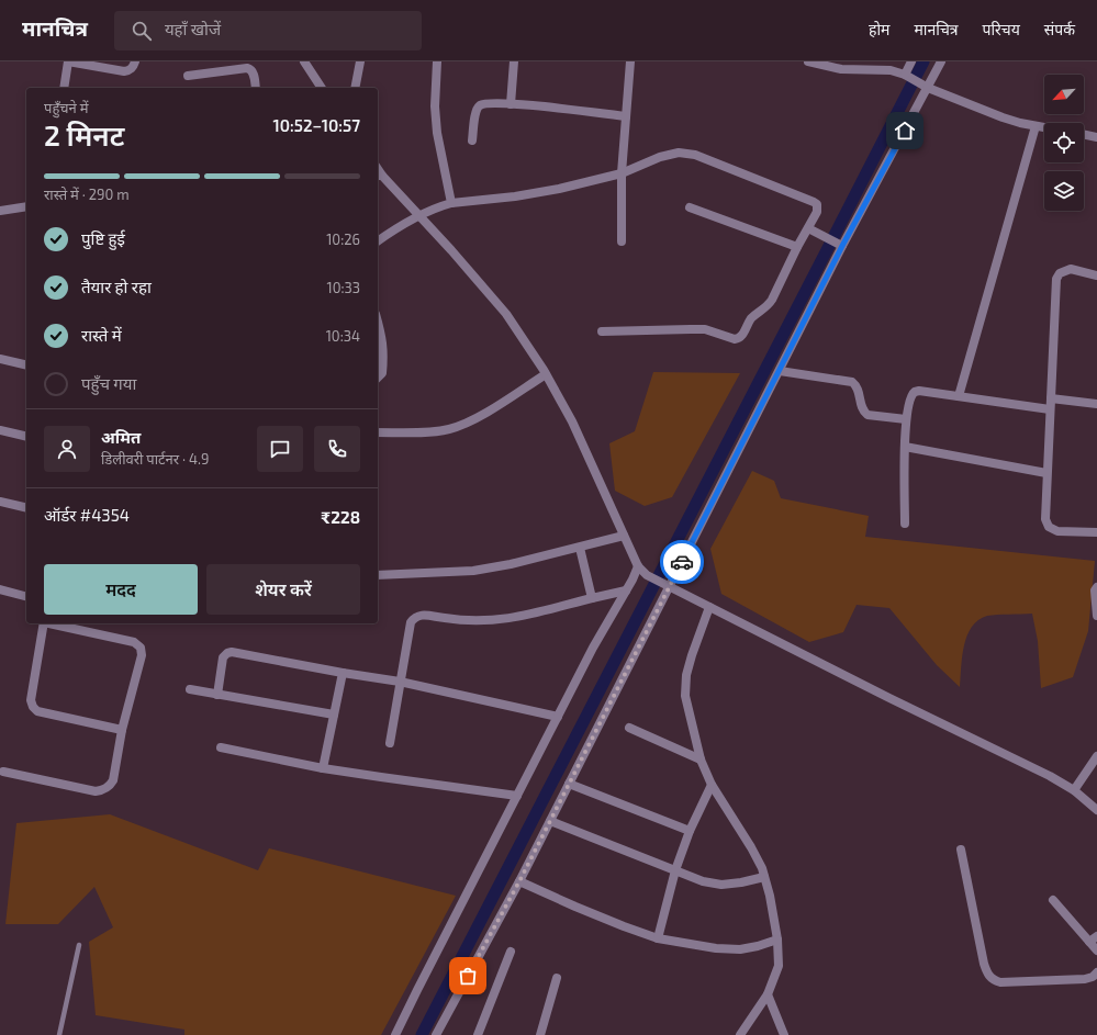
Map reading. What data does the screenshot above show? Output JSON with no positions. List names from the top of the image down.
{
  "north": "bottom left",
  "page": {
    "header": "मानचित्र",
    "search": "यहाँ खोजें",
    "nav": [
      "होम",
      "मानचित्र",
      "परिचय",
      "संपर्क"
    ],
    "heading": ["2 मिनट", "पहुँचने में", "10:52–10:57"],
    "panel": [
      "अमित",
      "डिलीवरी पार्टनर · 4.9",
      "ऑर्डर #4354",
      "₹228"
    ],
    "bar": "रास्ते में · 290 m",
    "list": [
      ["पुष्टि हुई", "10:26"],
      ["तैयार हो रहा", "10:33"],
      ["रास्ते में", "10:34"],
      "पहुँच गया"
    ],
    "buttons": ["मदद", "शेयर करें"]
  }
}
